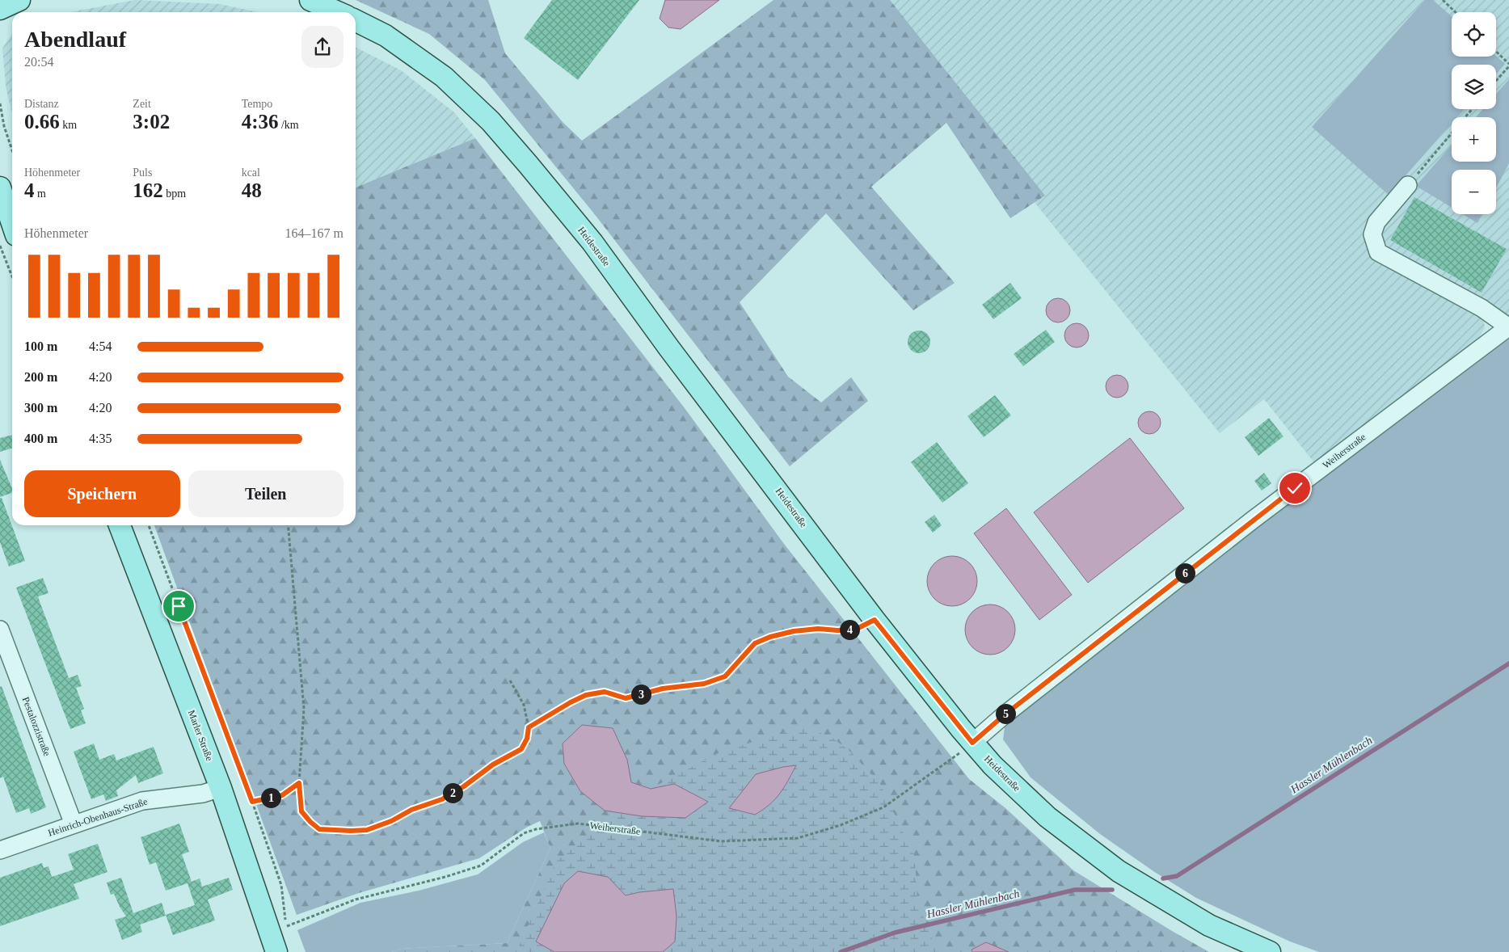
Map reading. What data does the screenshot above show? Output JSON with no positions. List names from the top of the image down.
{
  "streets": {
    "main road": ["Heidestraße", "Marler Straße"],
    "street": ["Weiherstraße", "Pestalozzistraße", "Heinrich-Obenhaus-Straße"]
  },
  "crossings": [
    ["Heidestraße", "Weiherstraße"],
    ["Weiherstraße", "Marler Straße"],
    ["Pestalozzistraße", "Heinrich-Obenhaus-Straße"],
    ["Marler Straße", "Heinrich-Obenhaus-Straße"]
  ],
  "water": ["Hassler Mühlenbach"],
  "page": {
    "map_buttons": ["+", "−"],
    "heading": ["Abendlauf", "20:54"],
    "stats": [
      ["Distanz", "0.66 km"],
      ["Zeit", "3:02"],
      ["Tempo", "4:36 /km"],
      ["Höhenmeter", "4 m"],
      ["Puls", "162 bpm"],
      ["kcal", "48"]
    ],
    "chart": ["Höhenmeter", "164–167 m"],
    "list": [
      {
        "name": "100 m",
        "note": "4:54"
      },
      {
        "name": "200 m",
        "note": "4:20"
      },
      {
        "name": "300 m",
        "note": "4:20"
      },
      {
        "name": "400 m",
        "note": "4:35"
      }
    ],
    "buttons": ["Speichern", "Teilen"],
    "pins": [
      "6",
      "4",
      "3",
      "5",
      "2",
      "1"
    ]
  }
}
